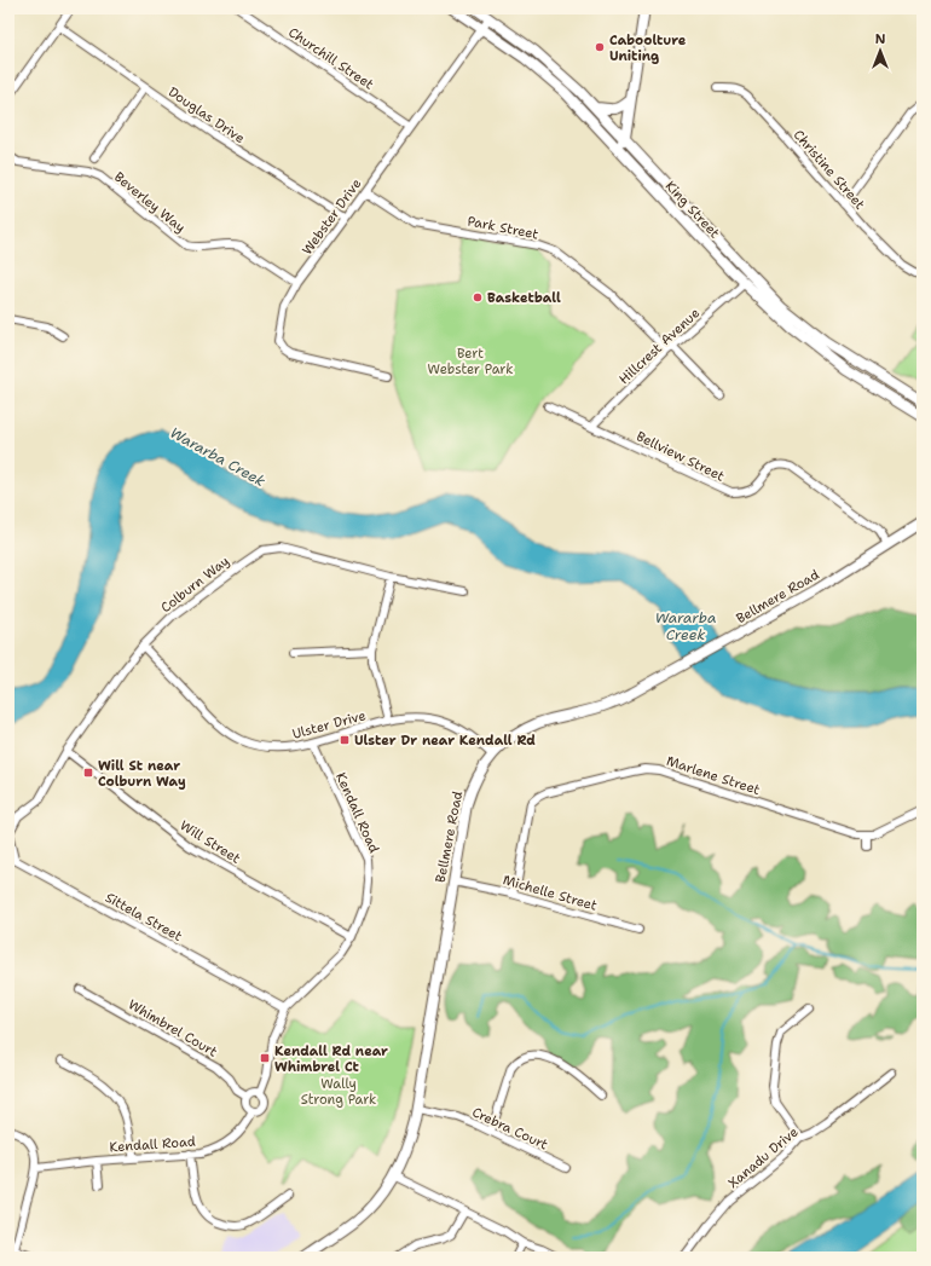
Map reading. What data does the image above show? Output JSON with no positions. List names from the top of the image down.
{
  "streets": {
    "main road": ["King Street", "Bellmere Road"],
    "street": [
      "Churchill Street",
      "Douglas Drive",
      "Christine Street",
      "Beverley Way",
      "Webster Drive",
      "Park Street",
      "Hillcrest Avenue",
      "Bellview Street",
      "Colburn Way",
      "Ulster Drive",
      "Marlene Street",
      "Kendall Road",
      "Will Street",
      "Michelle Street",
      "Sittela Street",
      "Whimbrel Court",
      "Crebra Court",
      "Xanadu Drive"
    ]
  },
  "crossings": [
    ["Churchill Street", "Webster Drive"],
    ["Douglas Drive", "Webster Drive"],
    ["Beverley Way", "Webster Drive"],
    ["King Street", "Webster Drive"],
    ["King Street", "Hillcrest Avenue"],
    ["Webster Drive", "Park Street"],
    ["Park Street", "Hillcrest Avenue"],
    ["Hillcrest Avenue", "Bellview Street"],
    ["Bellview Street", "Bellmere Road"],
    ["Colburn Way", "Ulster Drive"],
    ["Colburn Way", "Will Street"],
    ["Colburn Way", "Sittela Street"],
    ["Bellmere Road", "Ulster Drive"],
    ["Bellmere Road", "Michelle Street"],
    ["Bellmere Road", "Crebra Court"],
    ["Ulster Drive", "Kendall Road"],
    ["Marlene Street", "Michelle Street"],
    ["Kendall Road", "Will Street"],
    ["Kendall Road", "Sittela Street"],
    ["Kendall Road", "Whimbrel Court"]
  ],
  "water": ["Wararba Creek"],
  "parks": ["Bert Webster Park", "Wally Strong Park"],
  "places": {
    "other": ["Caboolture Uniting", "Basketball"],
    "transit": ["Ulster Dr near Kendall Rd", "Will St near Colburn Way", "Kendall Rd near Whimbrel Ct"]
  },
  "north": "top"
}
